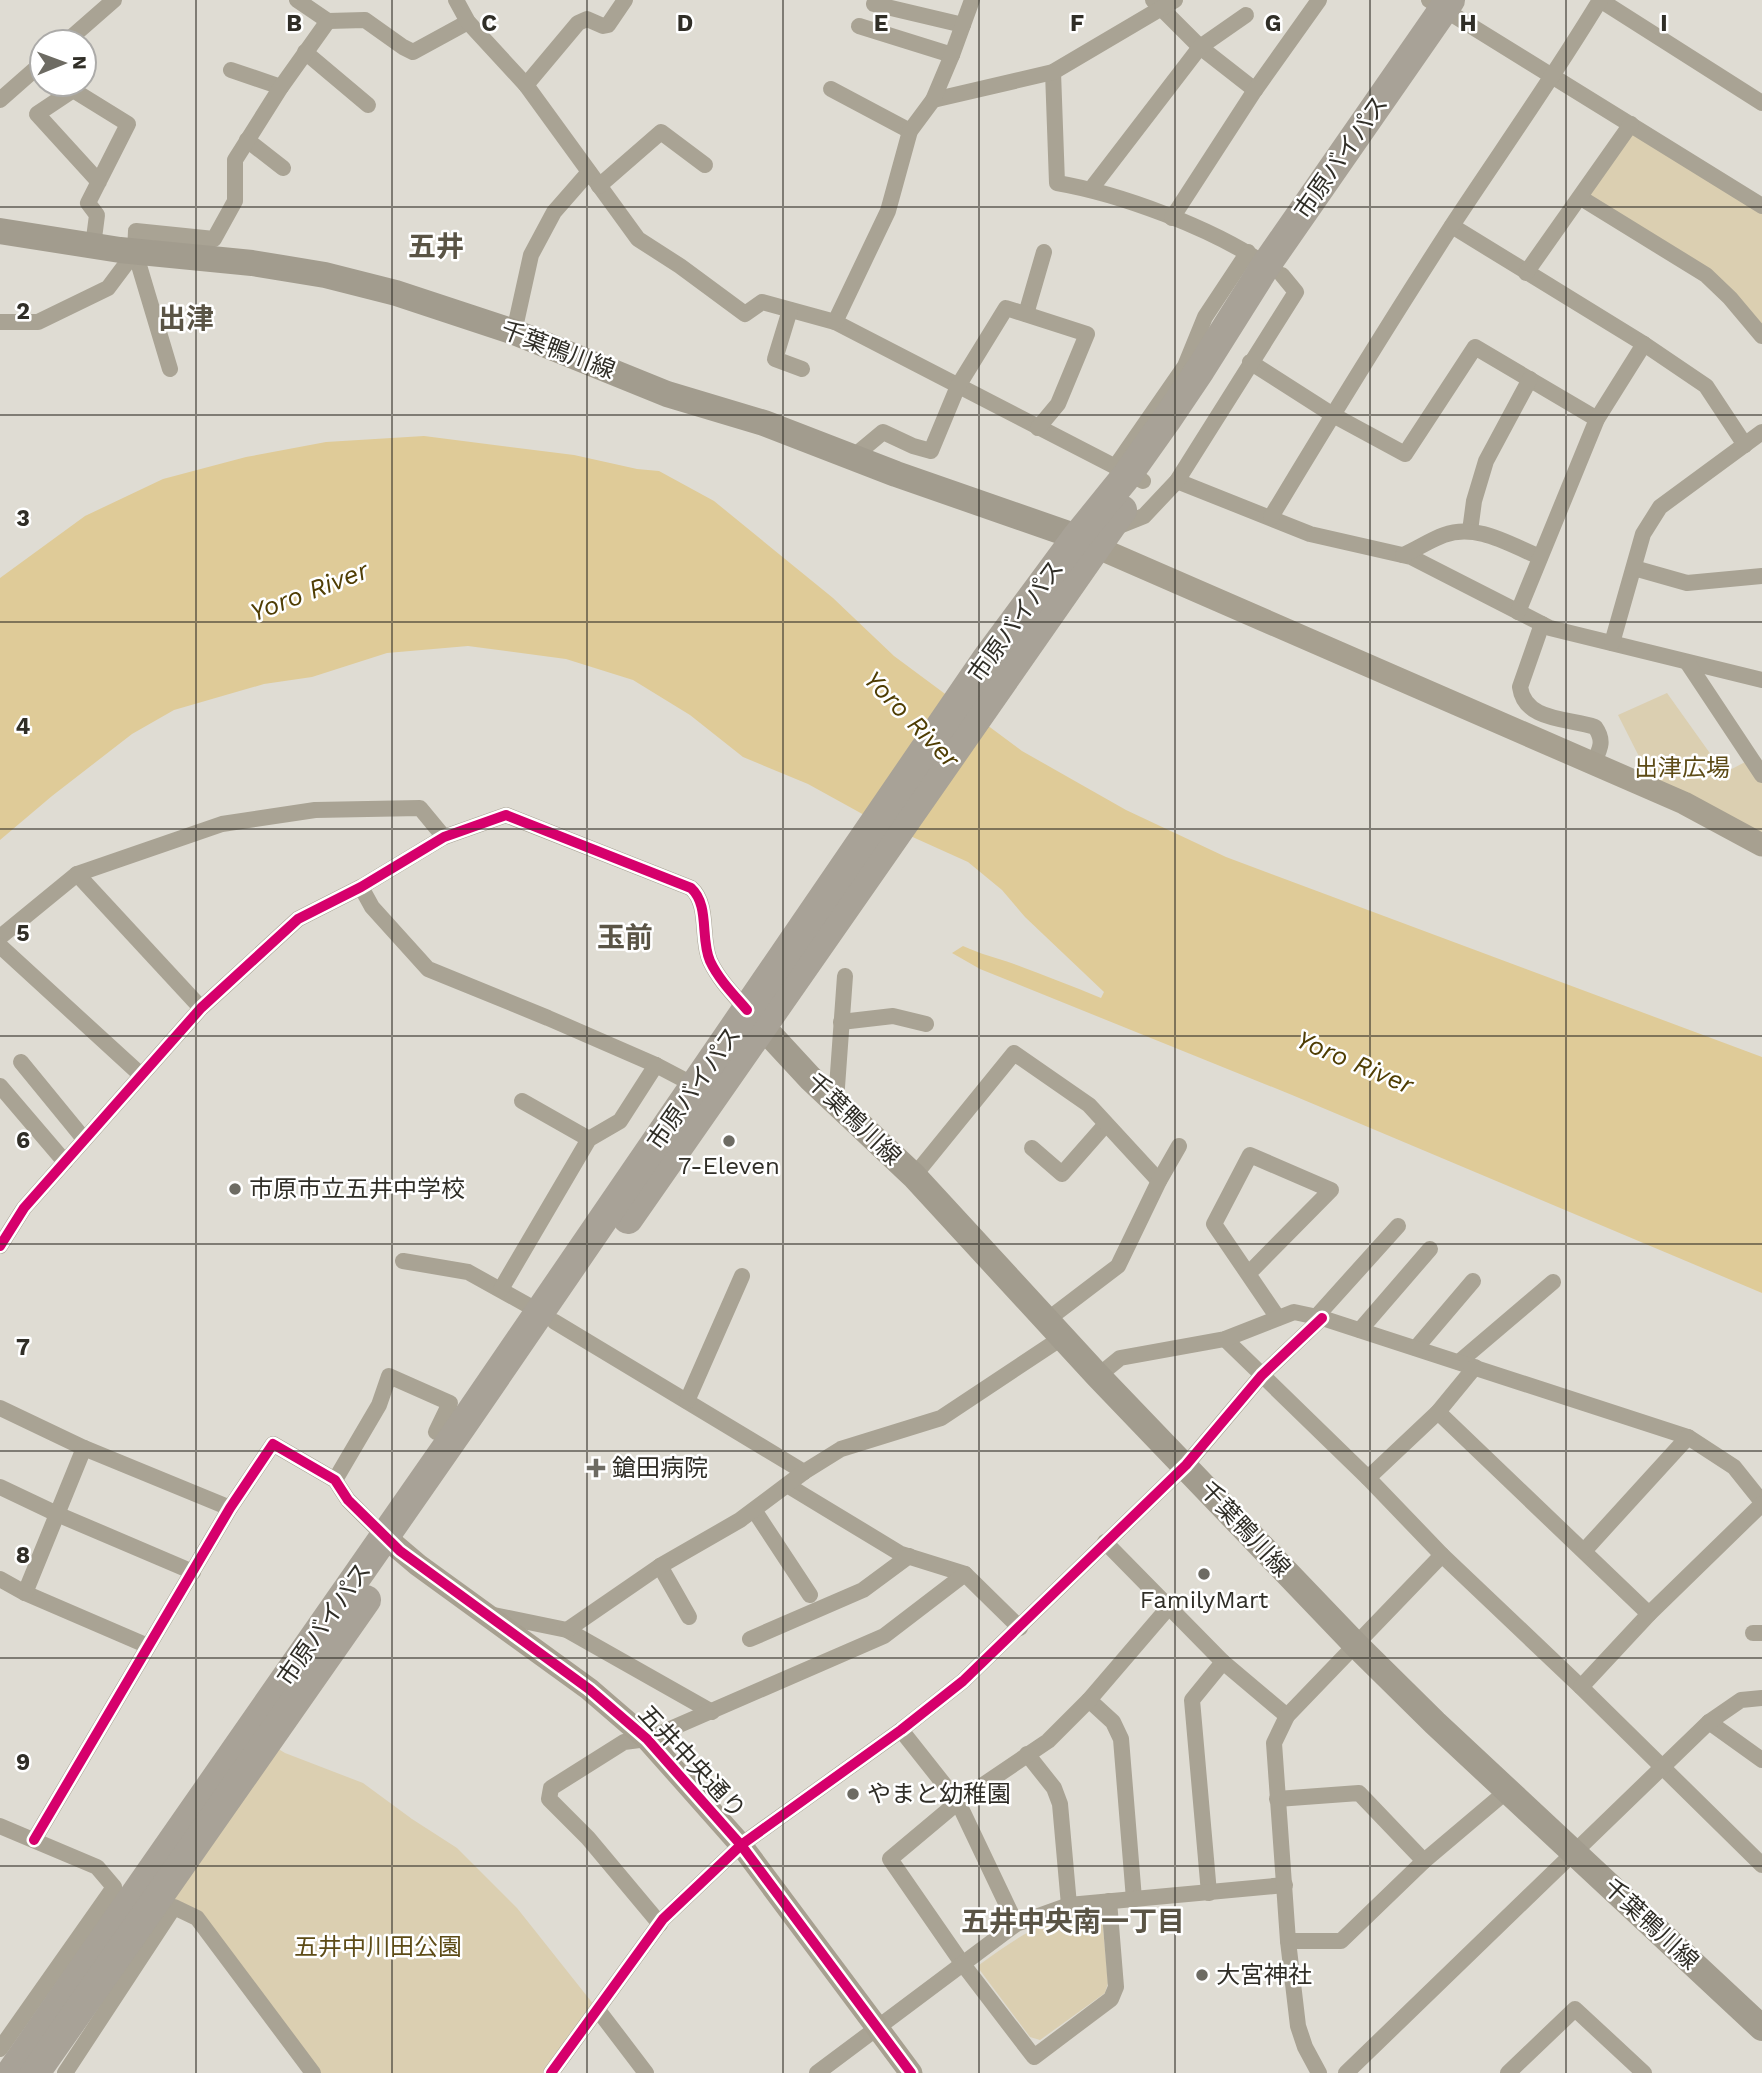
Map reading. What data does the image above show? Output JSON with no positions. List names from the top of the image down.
{
  "streets": {
    "highway": ["市原バイパス"],
    "main road": ["千葉鴨川線"],
    "street": ["五井中央通り"]
  },
  "crossings": [
    ["市原バイパス", "千葉鴨川線"],
    ["市原バイパス", "五井中央通り"]
  ],
  "districts": [
    "五井",
    "出津",
    "玉前",
    "五井中央南一丁目"
  ],
  "water": ["Yoro River"],
  "parks": ["出津広場", "五井中川田公園"],
  "places": {
    "other": [
      "7-Eleven",
      "市原市立五井中学校",
      "FamilyMart",
      "やまと幼稚園",
      "大宮神社"
    ],
    "health": ["鎗田病院"]
  },
  "north": "right",
  "grid": {
    "columns": [
      "B",
      "C",
      "D",
      "E",
      "F",
      "G",
      "H",
      "I"
    ],
    "rows": [
      "2",
      "3",
      "4",
      "5",
      "6",
      "7",
      "8",
      "9"
    ]
  }
}
